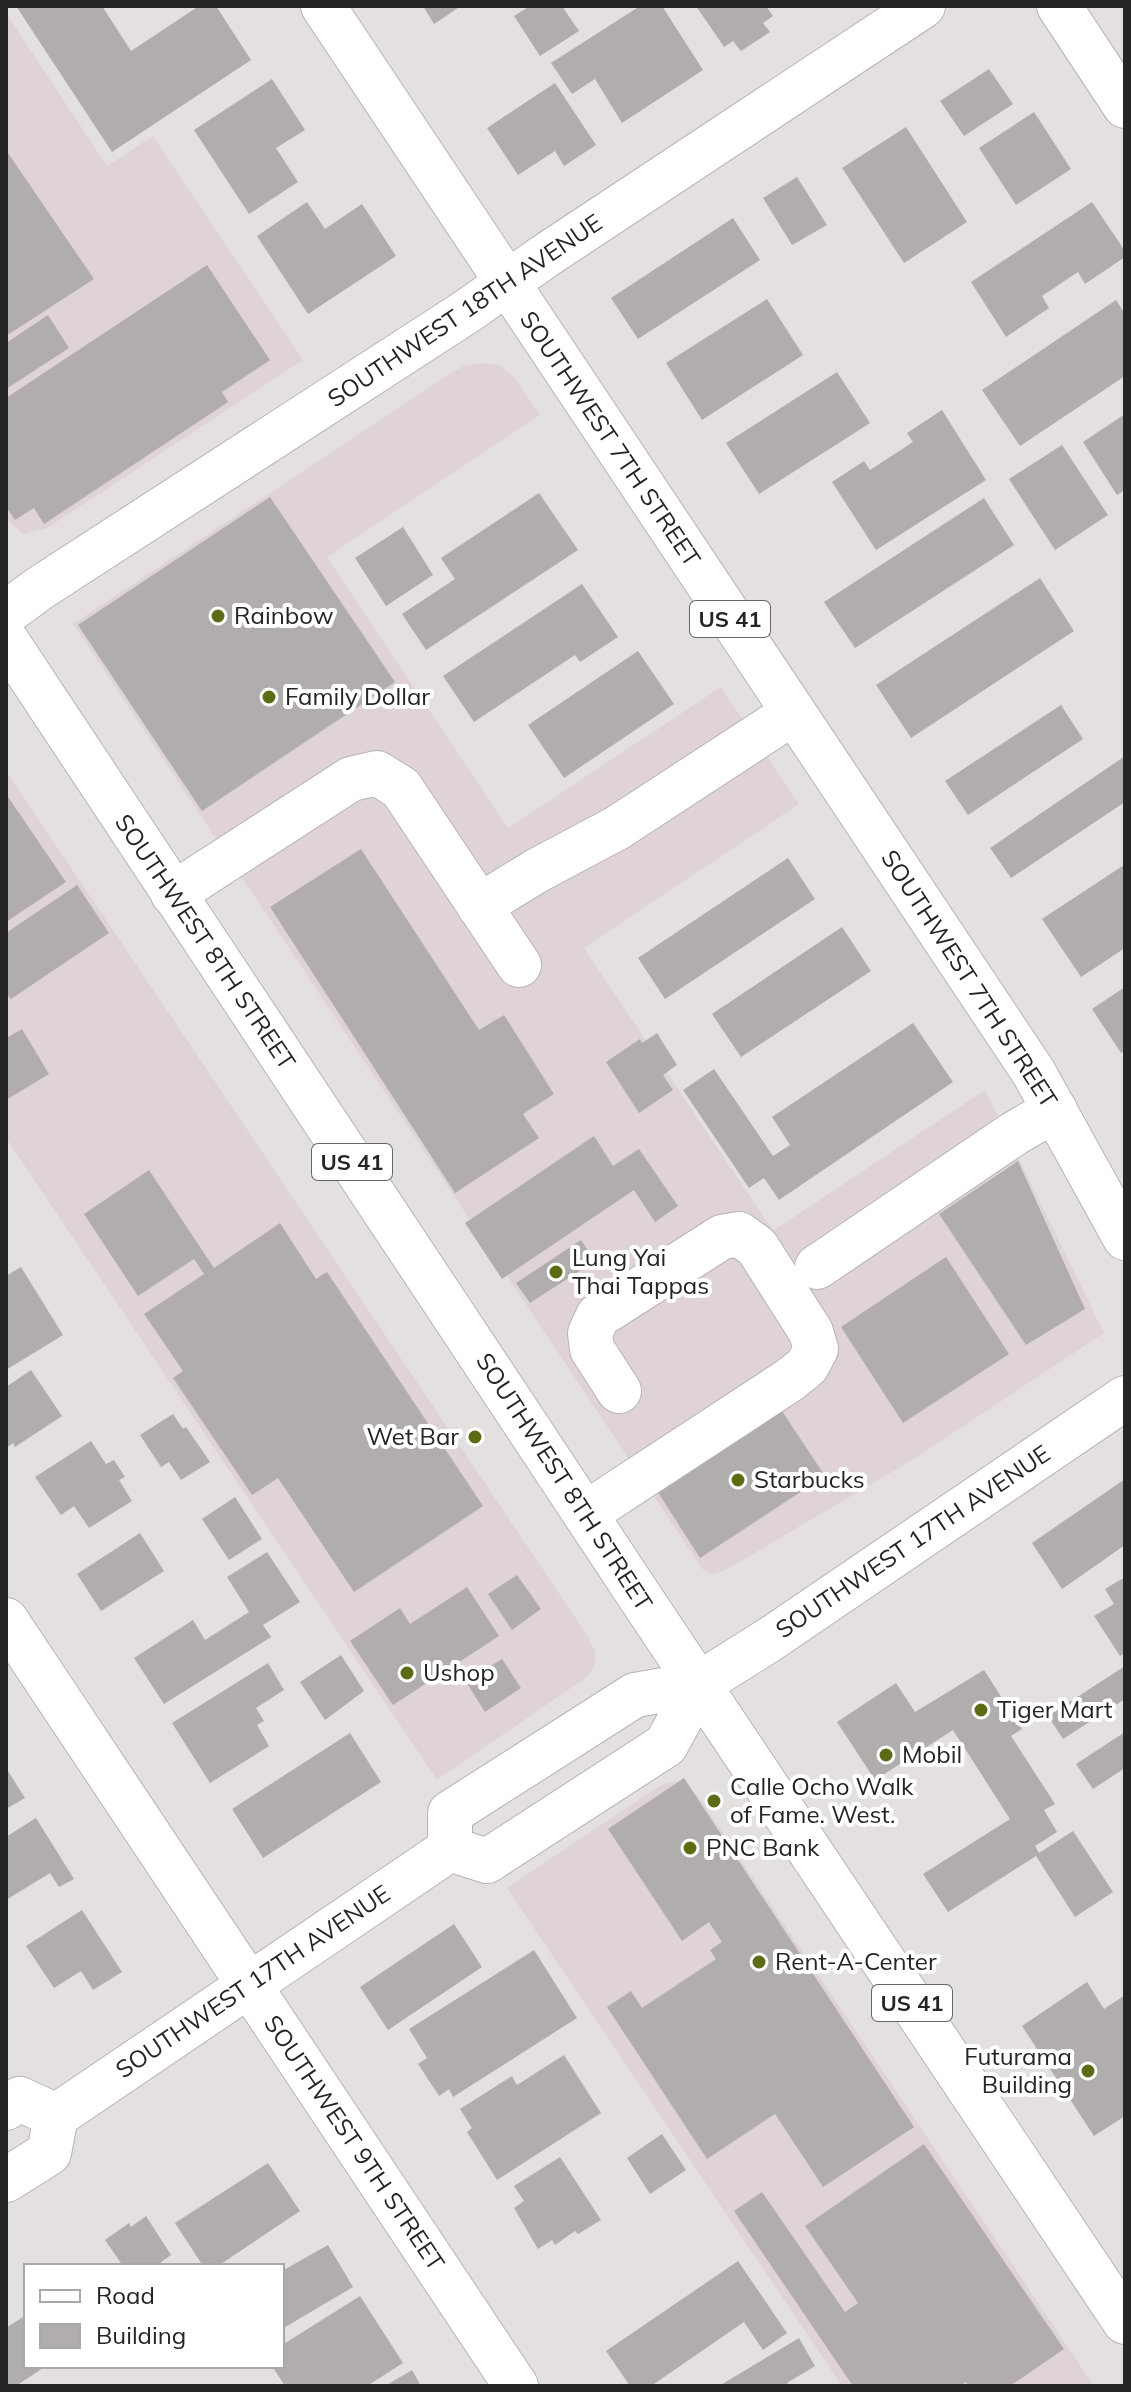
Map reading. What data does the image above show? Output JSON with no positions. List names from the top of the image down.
{
  "streets": {
    "main road": [
      "SOUTHWEST 18TH AVENUE",
      "SOUTHWEST 7TH STREET",
      "US 41",
      "SOUTHWEST 8TH STREET",
      "SOUTHWEST 17TH AVENUE",
      "SOUTHWEST 9TH STREET"
    ]
  },
  "crossings": [
    ["SOUTHWEST 18TH AVENUE", "SOUTHWEST 7TH STREET"],
    ["SOUTHWEST 8TH STREET", "SOUTHWEST 17TH AVENUE"],
    ["SOUTHWEST 17TH AVENUE", "SOUTHWEST 9TH STREET"]
  ],
  "places": [
    "Rainbow",
    "Family Dollar",
    "Lung Yai Thai Tappas",
    "Wet Bar",
    "Starbucks",
    "Ushop",
    "Tiger Mart",
    "Mobil",
    "Calle Ocho Walk of Fame. West.",
    "PNC Bank",
    "Rent-A-Center",
    "Futurama Building"
  ],
  "legend": ["Road", "Building"]
}
